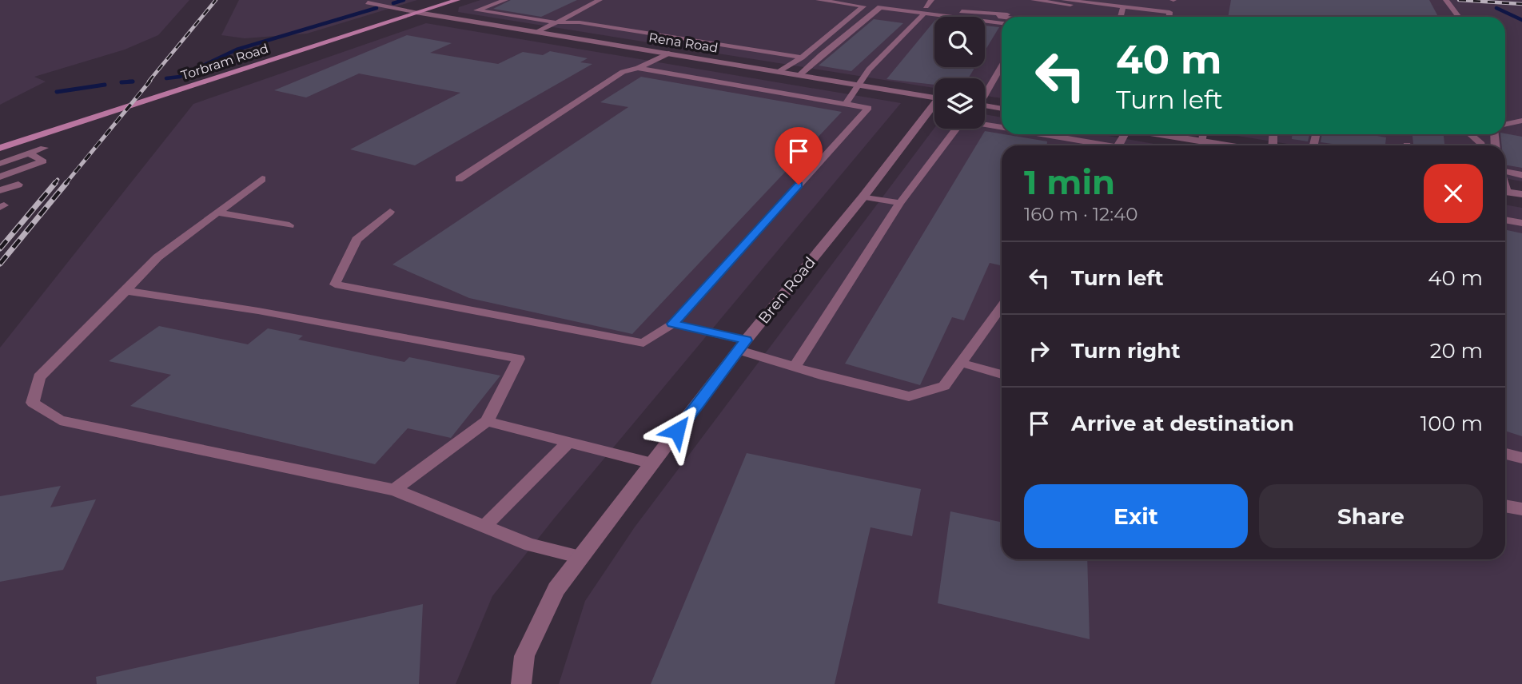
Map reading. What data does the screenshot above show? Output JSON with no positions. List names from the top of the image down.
{
  "streets": {
    "main road": ["Torbram Road"],
    "street": ["Rena Road", "Bren Road"]
  },
  "crossings": [
    ["Rena Road", "Torbram Road"]
  ],
  "page": {
    "turn": ["40 m", "Turn left"],
    "heading": ["1 min", "160 m · 12:40"],
    "list": [
      {
        "name": "Turn left",
        "value": "40 m"
      },
      {
        "name": "Turn right",
        "value": "20 m"
      },
      {
        "name": "Arrive at destination",
        "value": "100 m"
      }
    ],
    "buttons": ["Exit", "Share"]
  }
}
